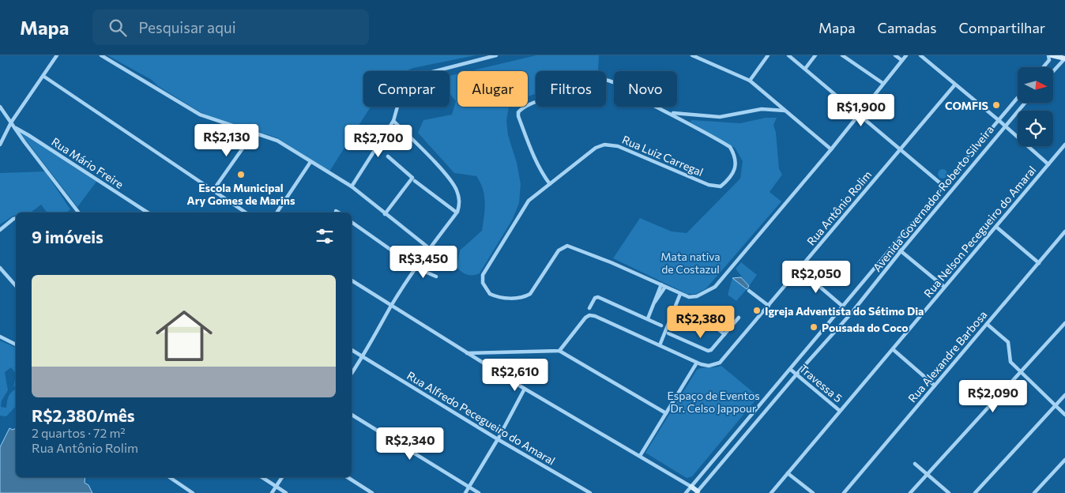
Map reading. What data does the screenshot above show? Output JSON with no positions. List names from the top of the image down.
{
  "streets": {
    "street": [
      "Rua Luiz Carregal",
      "Rua Mário Freire",
      "Avenida Governador Roberto Silveira",
      "Rua Antônio Rolim",
      "Rua Nelson Pecegueiro do Amaral",
      "Rua Alexandre Barbosa",
      "Travessa 5",
      "Rua Alfredo Pecegueiro do Amaral"
    ]
  },
  "crossings": [
    ["Avenida Governador Roberto Silveira", "Travessa 5"],
    ["Rua Nelson Pecegueiro do Amaral", "Travessa 5"]
  ],
  "parks": ["Mata nativa de Costazul", "Espaço de Eventos Dr. Celso Jappour"],
  "places": [
    "COMFIS",
    "Escola Municipal Ary Gomes de Marins",
    "Igreja Adventista do Sétimo Dia",
    "Pousada do Coco"
  ],
  "north": "right",
  "page": {
    "header": "Mapa",
    "search": "Pesquisar aqui",
    "nav": ["Mapa", "Camadas", "Compartilhar"],
    "chip": [
      "Comprar",
      "Alugar",
      "Filtros",
      "Novo"
    ],
    "price": [
      "R$1,900",
      "R$2,130",
      "R$2,700",
      "R$3,450",
      "R$2,050",
      "R$2,380",
      "R$2,610",
      "R$2,090",
      "R$2,340"
    ],
    "heading": "9 imóveis",
    "list": [
      {
        "name": "R$2,380/mês",
        "note": "2 quartos · 72 m² · Rua Antônio Rolim"
      }
    ]
  }
}
